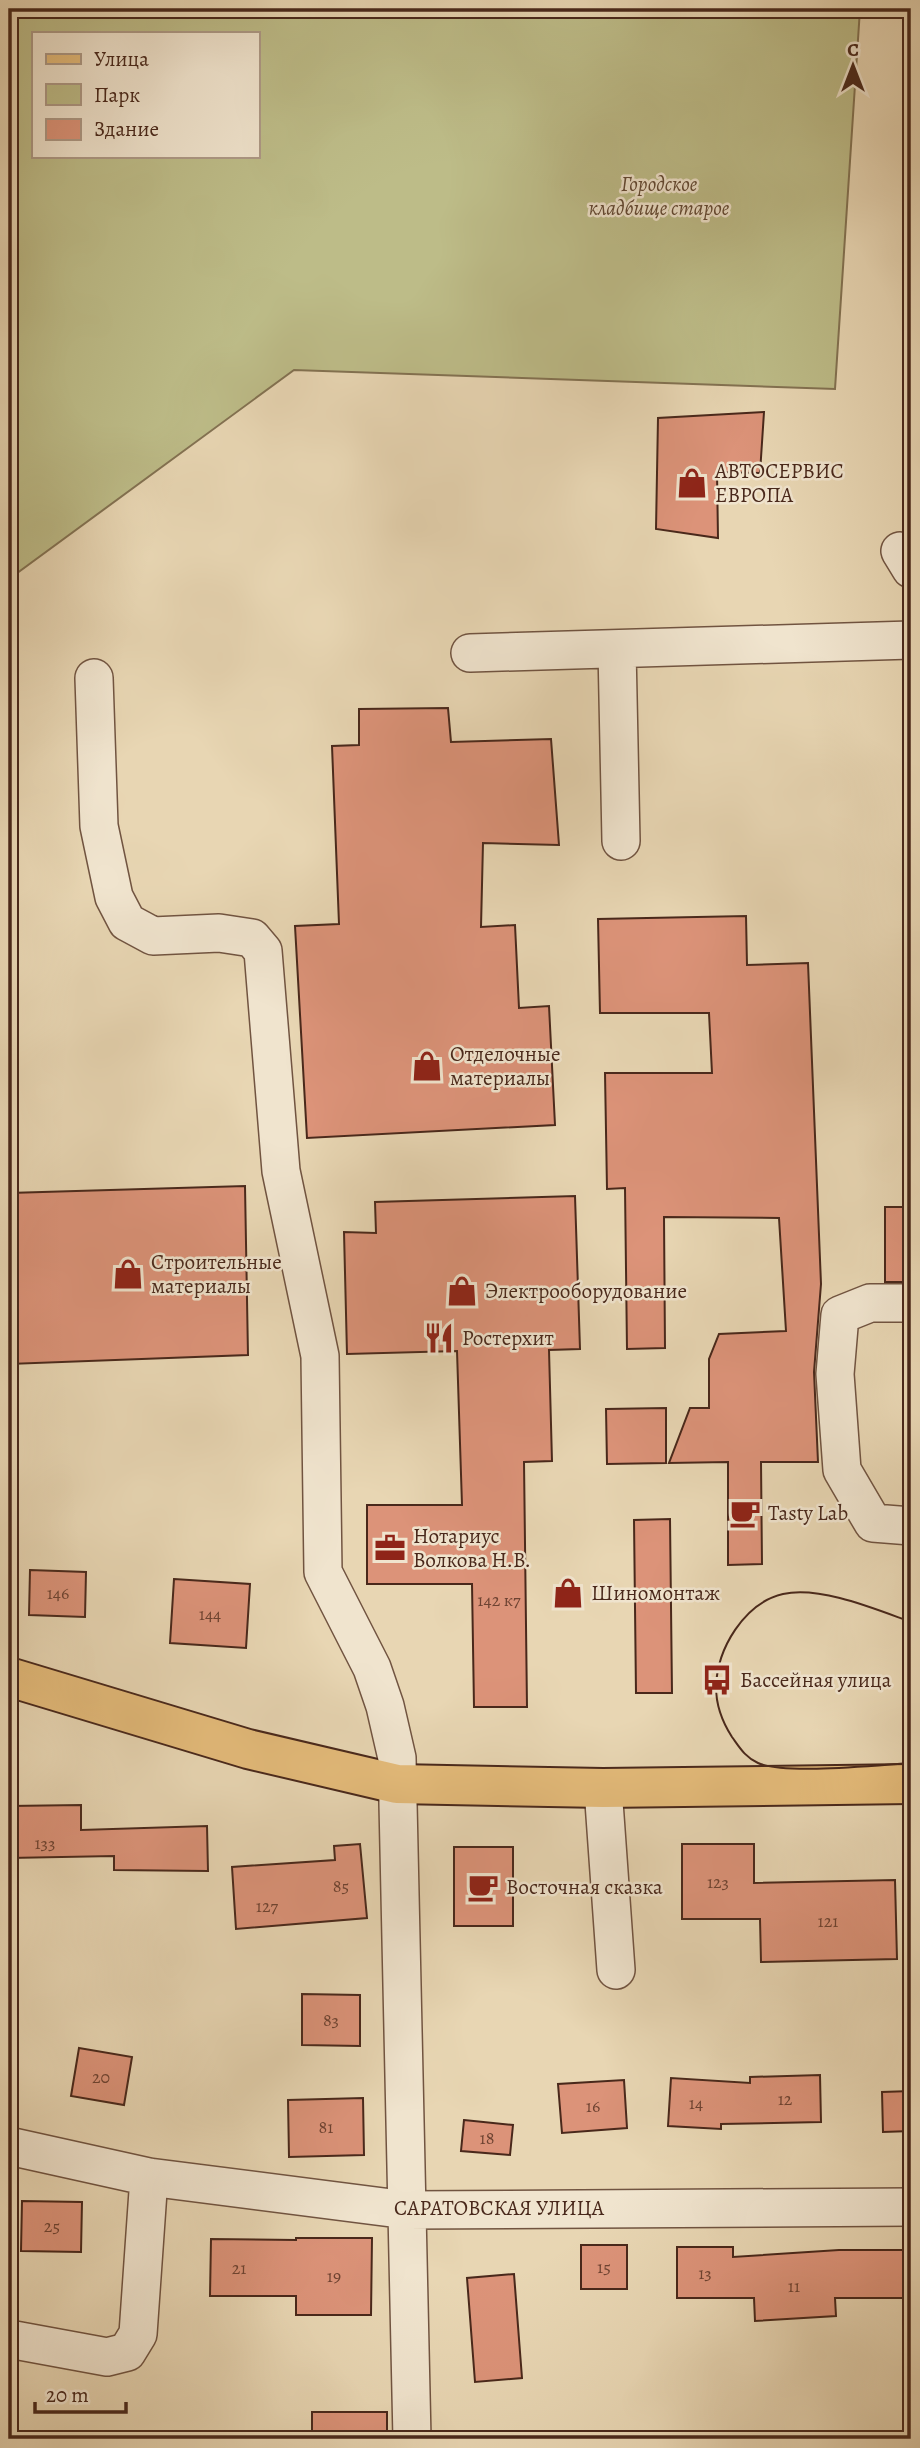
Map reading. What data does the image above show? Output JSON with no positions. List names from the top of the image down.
{
  "streets": {
    "street": ["САРАТОВСКАЯ УЛИЦА"]
  },
  "parks": ["Городское кладбище старое"],
  "places": {
    "shop": [
      "АВТОСЕРВИС ЕВРОПА",
      "Отделочные материалы",
      "Строительные материалы",
      "Электрооборудование",
      "Шиномонтаж"
    ],
    "restaurant": ["Ростерхит"],
    "cafe": ["Tasty Lab", "Восточная сказка"],
    "office": ["Нотариус Волкова Н.В."],
    "bus stop": ["Бассейная улица"]
  },
  "house_numbers": [
    "146",
    "142 к7",
    "144",
    "133",
    "123",
    "85",
    "127",
    "121",
    "83",
    "20",
    "12",
    "14",
    "16",
    "81",
    "18",
    "25",
    "15",
    "21",
    "13",
    "19",
    "11"
  ],
  "legend": ["Улица", "Парк", "Здание"],
  "scale_bar": "20 m",
  "north": "top"
}
